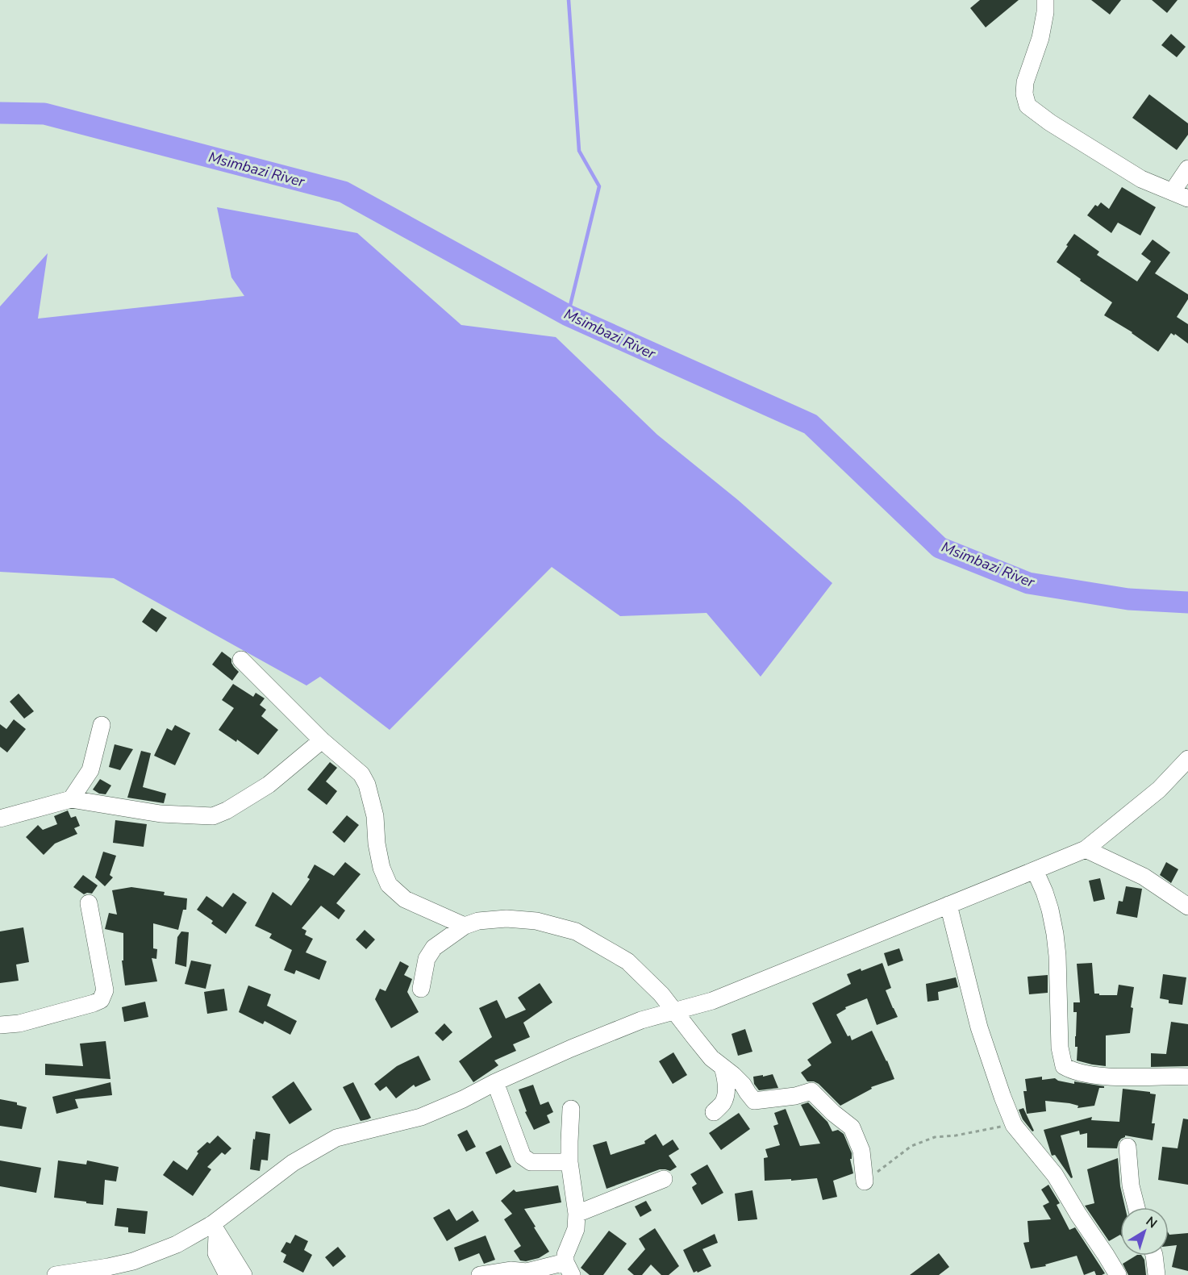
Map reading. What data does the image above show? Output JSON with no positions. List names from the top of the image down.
{
  "water": ["Msimbazi River"],
  "north": "top right"
}
